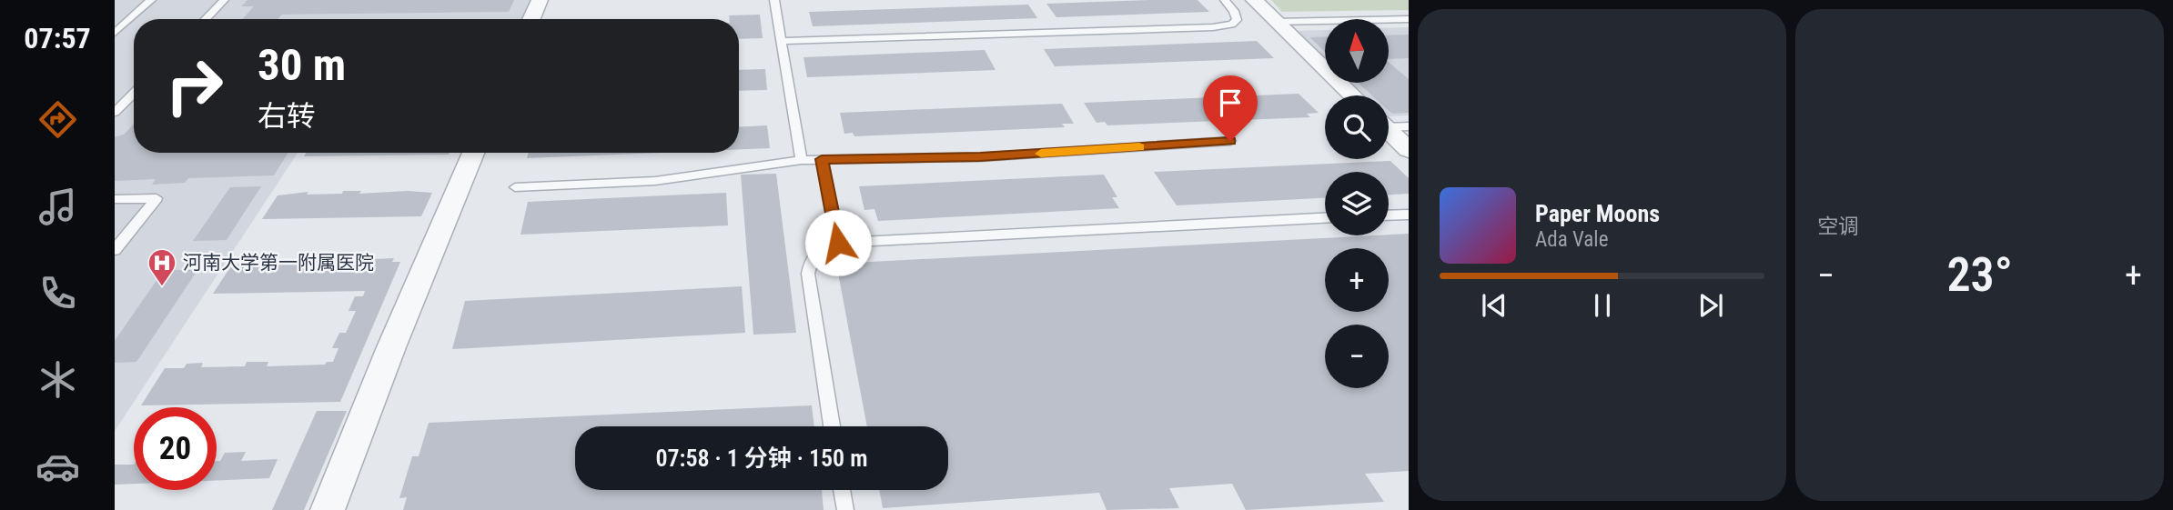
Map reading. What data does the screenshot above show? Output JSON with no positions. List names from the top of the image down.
{
  "places": {
    "hospital": ["河南大学第一附属医院"]
  },
  "north": "top",
  "page": {
    "tabs": "07:57",
    "tile": "空调",
    "map_buttons": ["+", "−"],
    "turn": ["30 m", "右转"],
    "song": ["Paper Moons", "Ada Vale"],
    "heat": ["−", "23°", "+"],
    "limit": "20",
    "trip": "07:58 · 1 分钟 · 150 m"
  }
}
